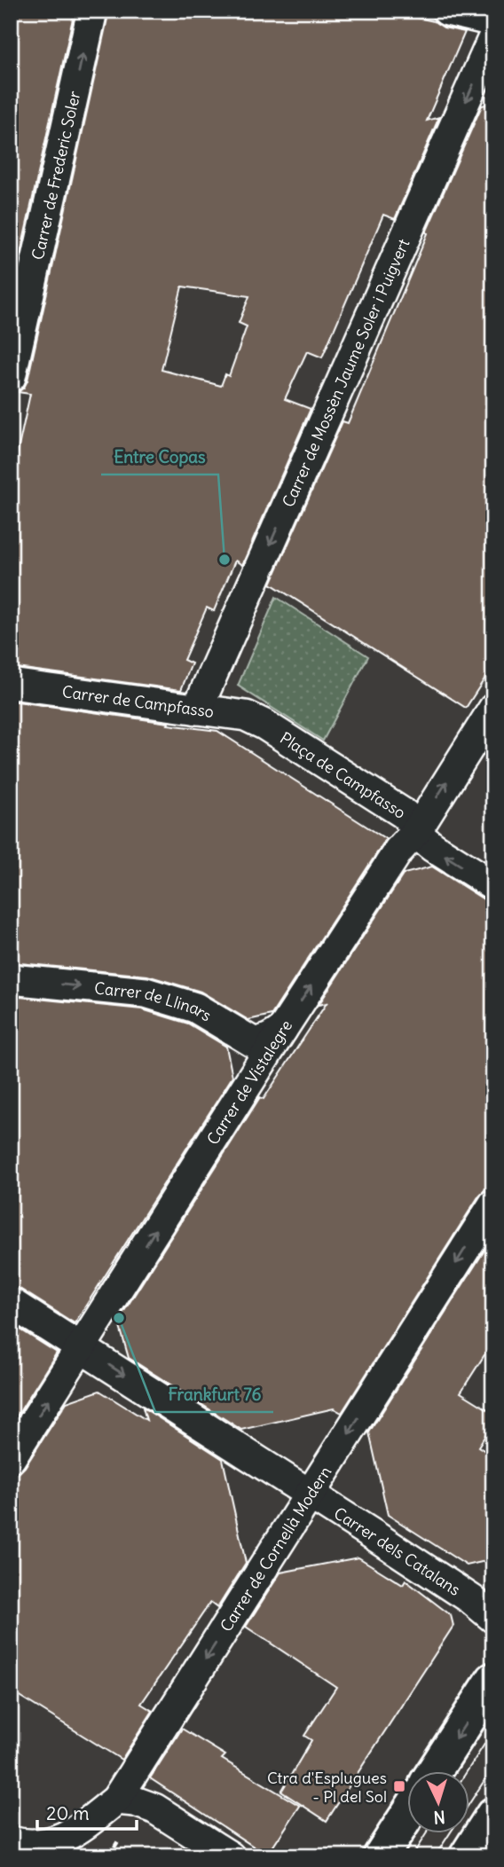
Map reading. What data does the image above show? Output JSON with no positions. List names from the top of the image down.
{
  "streets": {
    "street": [
      "Carrer de Frederic Soler",
      "Carrer de Mossèn Jaume Soler i Puigvert",
      "Carrer de Campfasso",
      "Plaça de Campfasso",
      "Carrer de Llinars",
      "Carrer de Vistalegre",
      "Carrer de Cornellà Modern",
      "Carrer dels Catalans"
    ]
  },
  "crossings": [
    ["Carrer de Mossèn Jaume Soler i Puigvert", "Carrer de Campfasso"],
    ["Carrer de Campfasso", "Plaça de Campfasso"],
    ["Plaça de Campfasso", "Carrer de Vistalegre"],
    ["Carrer de Llinars", "Carrer de Vistalegre"],
    ["Carrer de Vistalegre", "Carrer dels Catalans"],
    ["Carrer de Cornellà Modern", "Carrer dels Catalans"]
  ],
  "one_way": [
    "Carrer de Frederic Soler",
    "Carrer de Mossèn Jaume Soler i Puigvert",
    "Carrer de Llinars",
    "Carrer de Vistalegre",
    "Carrer de Cornellà Modern",
    "Carrer dels Catalans"
  ],
  "places": {
    "other": ["Entre Copas", "Frankfurt 76"],
    "transit": ["Ctra d'Esplugues - Pl del Sol"]
  },
  "scale_bar": "20 m",
  "north": "bottom"
}
